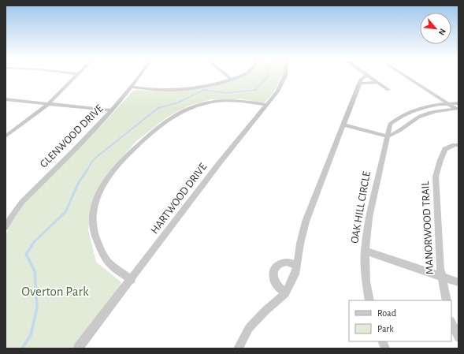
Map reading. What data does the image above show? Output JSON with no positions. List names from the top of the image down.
{
  "streets": {
    "street": [
      "GLENWOOD DRIVE",
      "HARTWOOD DRIVE",
      "OAK HILL CIRCLE",
      "MANORWOOD TRAIL"
    ]
  },
  "parks": ["Overton Park"],
  "legend": ["Road", "Park"],
  "north": "bottom right"
}
